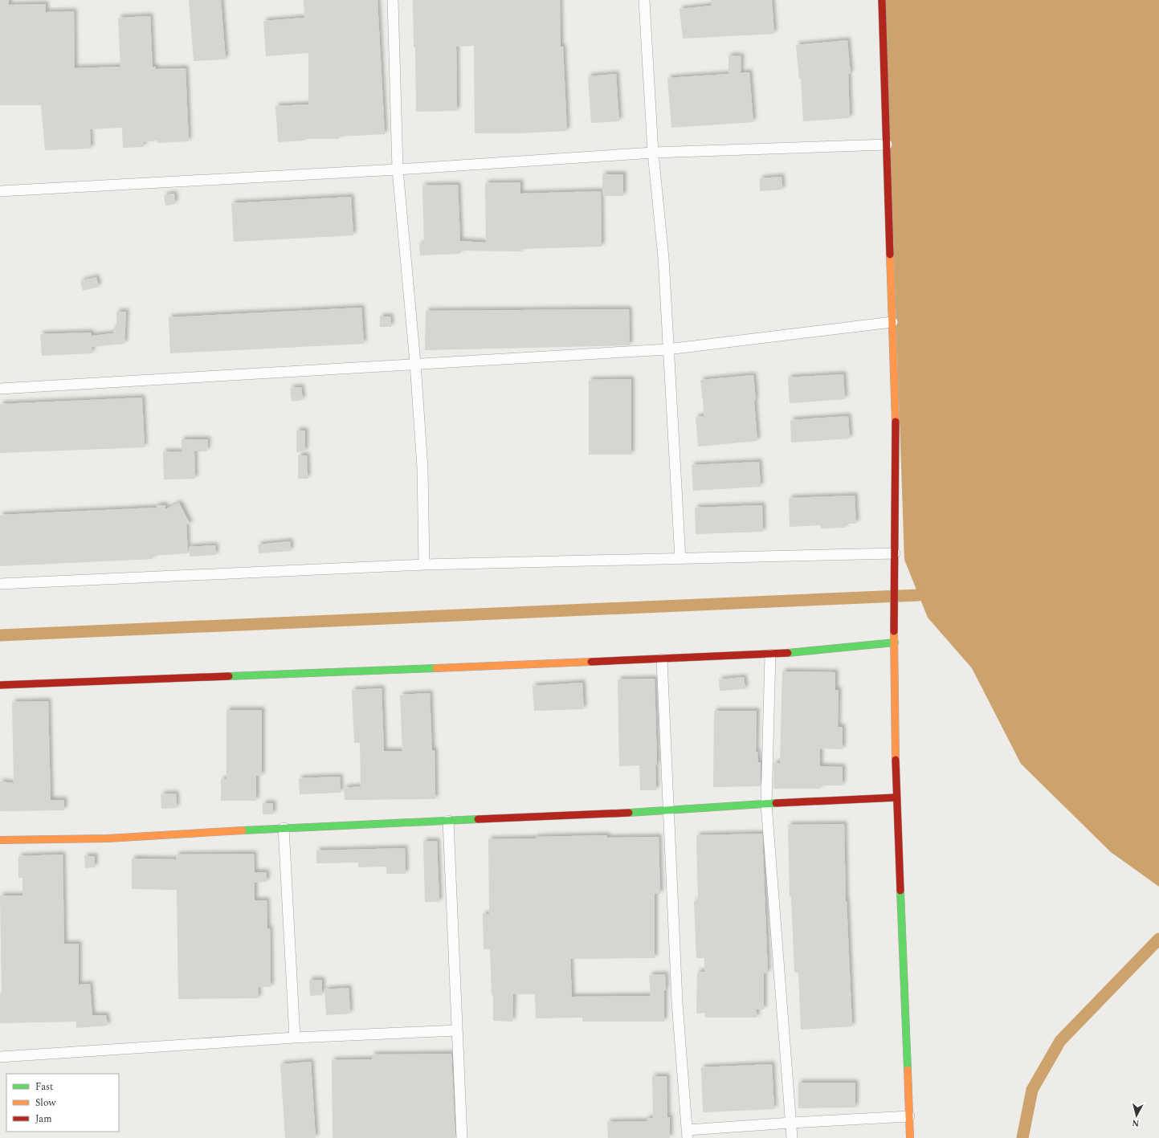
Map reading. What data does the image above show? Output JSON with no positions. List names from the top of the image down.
{
  "legend": ["Fast", "Slow", "Jam"],
  "north": "bottom"
}
